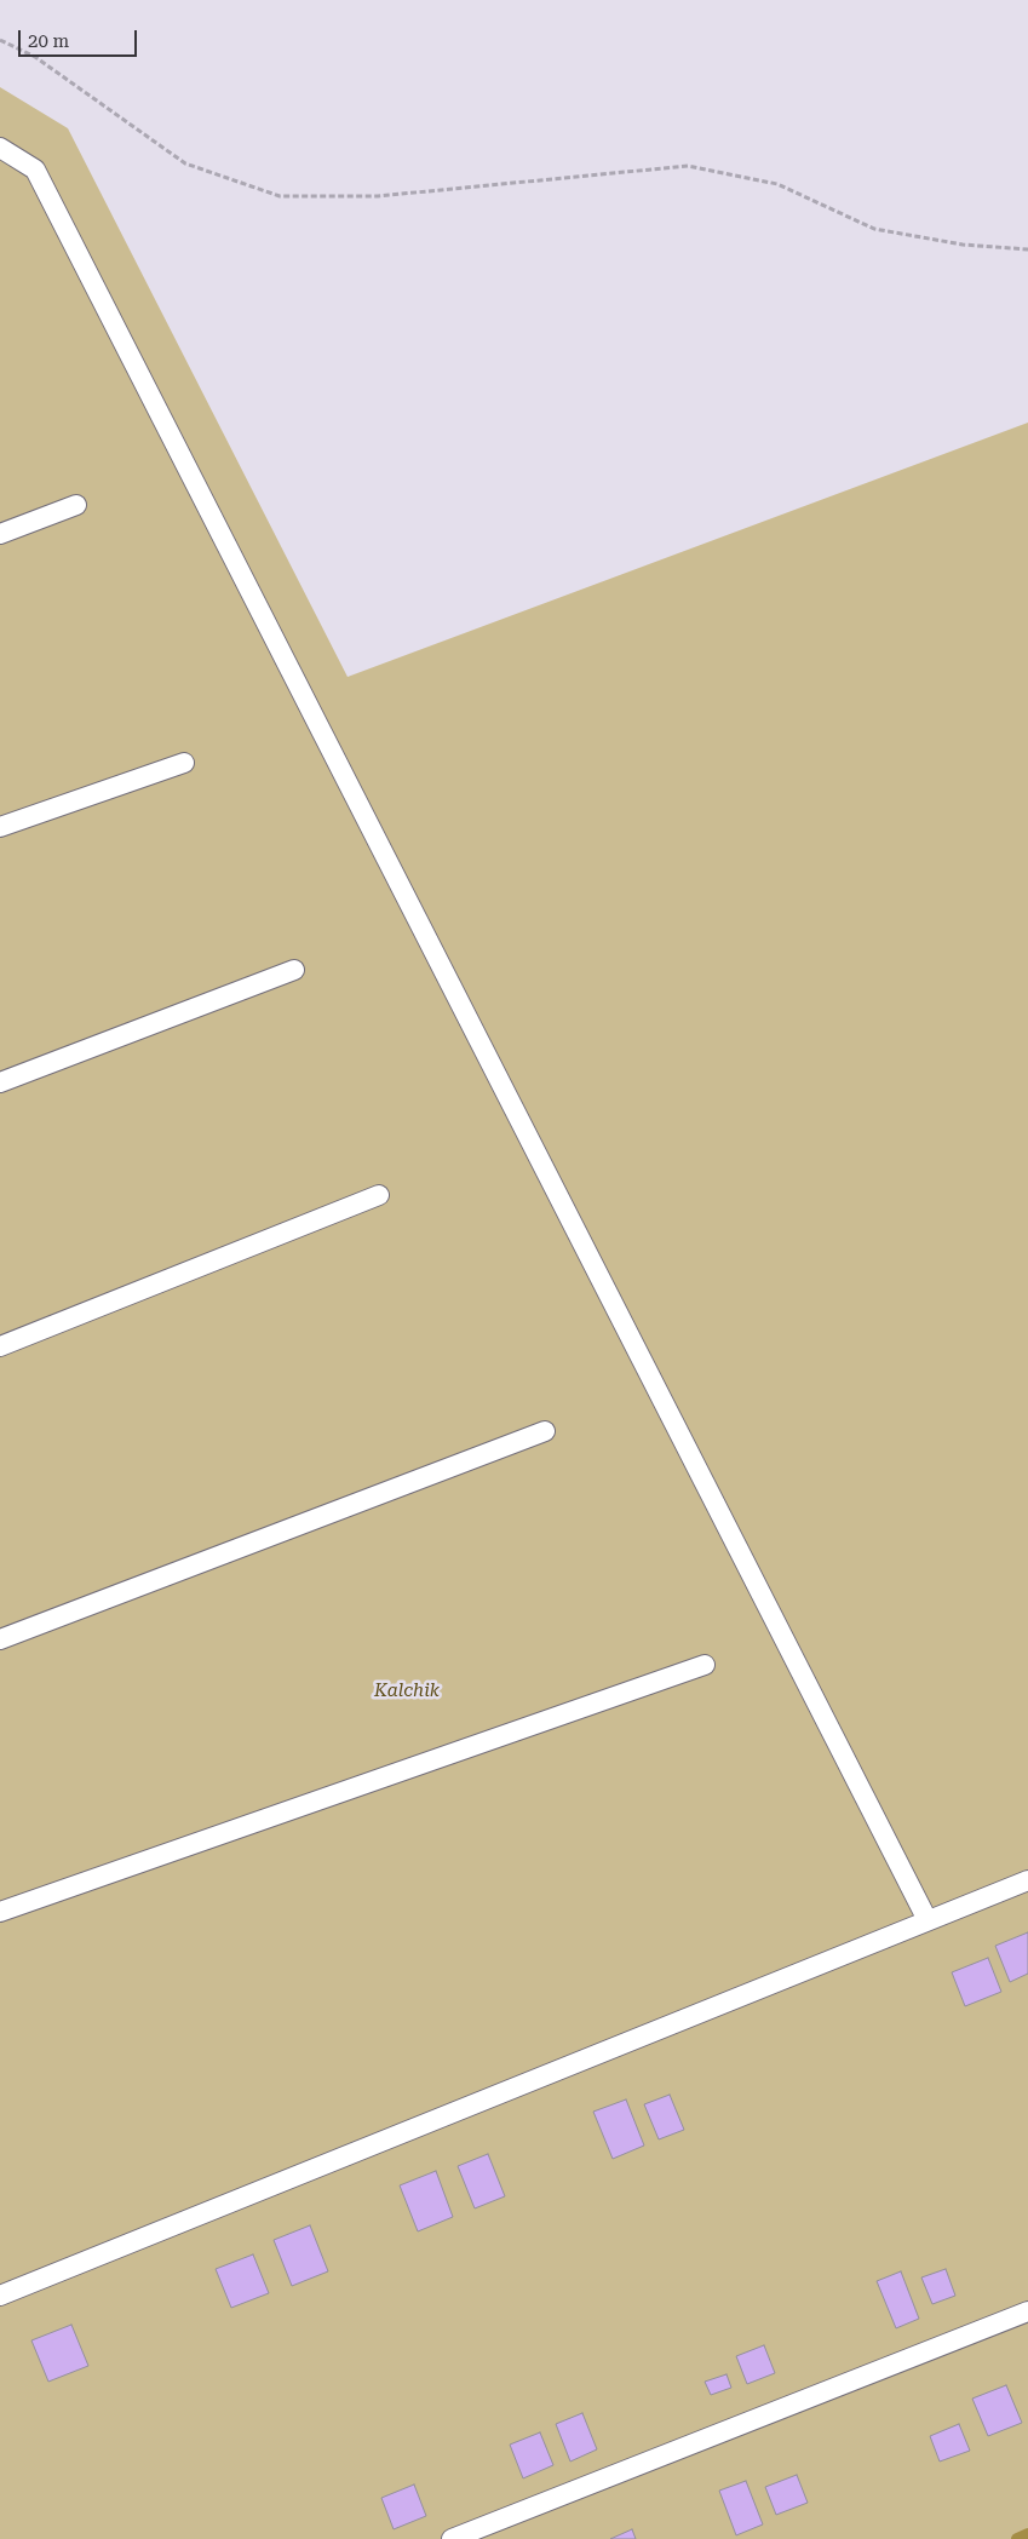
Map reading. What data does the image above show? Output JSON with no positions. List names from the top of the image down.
{
  "parks": ["Kalchik"],
  "scale_bar": "20 m"
}
